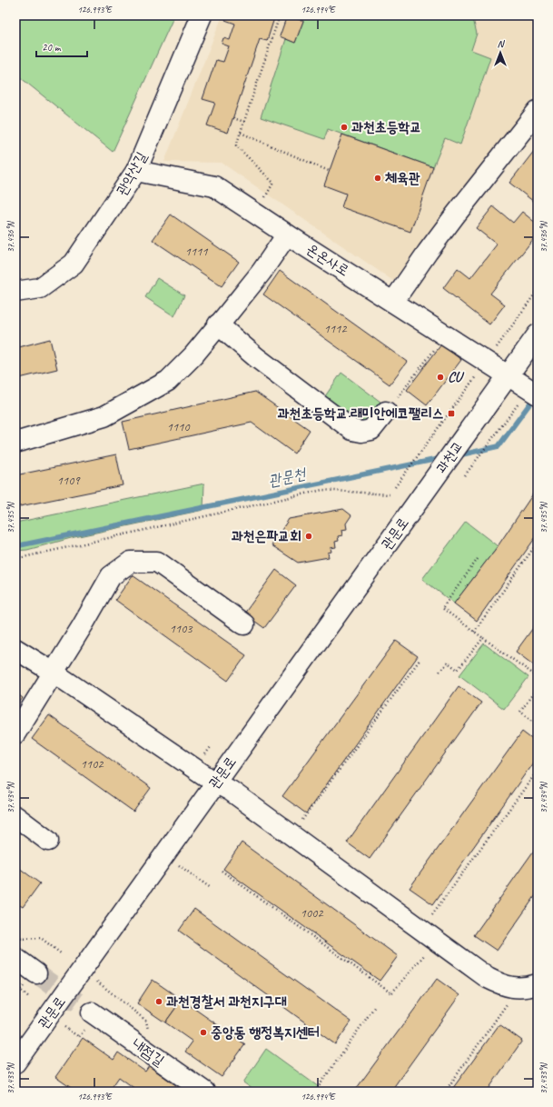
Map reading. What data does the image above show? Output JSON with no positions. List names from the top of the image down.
{
  "streets": {
    "street": [
      "관악산길",
      "온온사로",
      "과천교",
      "관문로",
      "내점길"
    ]
  },
  "crossings": [
    ["관악산길", "온온사로"],
    ["온온사로", "과천교"],
    ["과천교", "관문로"]
  ],
  "water": ["관문천"],
  "places": {
    "other": [
      "과천초등학교",
      "체육관",
      "CU",
      "과천은파교회",
      "과천경찰서 과천지구대",
      "중앙동 행정복지센터"
    ],
    "transit": ["과천초등학교.래미안에코팰리스"]
  },
  "house_numbers": [
    "1111",
    "1112",
    "1110",
    "1109",
    "1103",
    "1102",
    "1002"
  ],
  "scale_bar": "20 m",
  "north": "top",
  "coordinates": [
    "126.993°E",
    "126.994°E",
    "37.436°N",
    "37.435°N",
    "37.434°N",
    "37.433°N"
  ]
}
